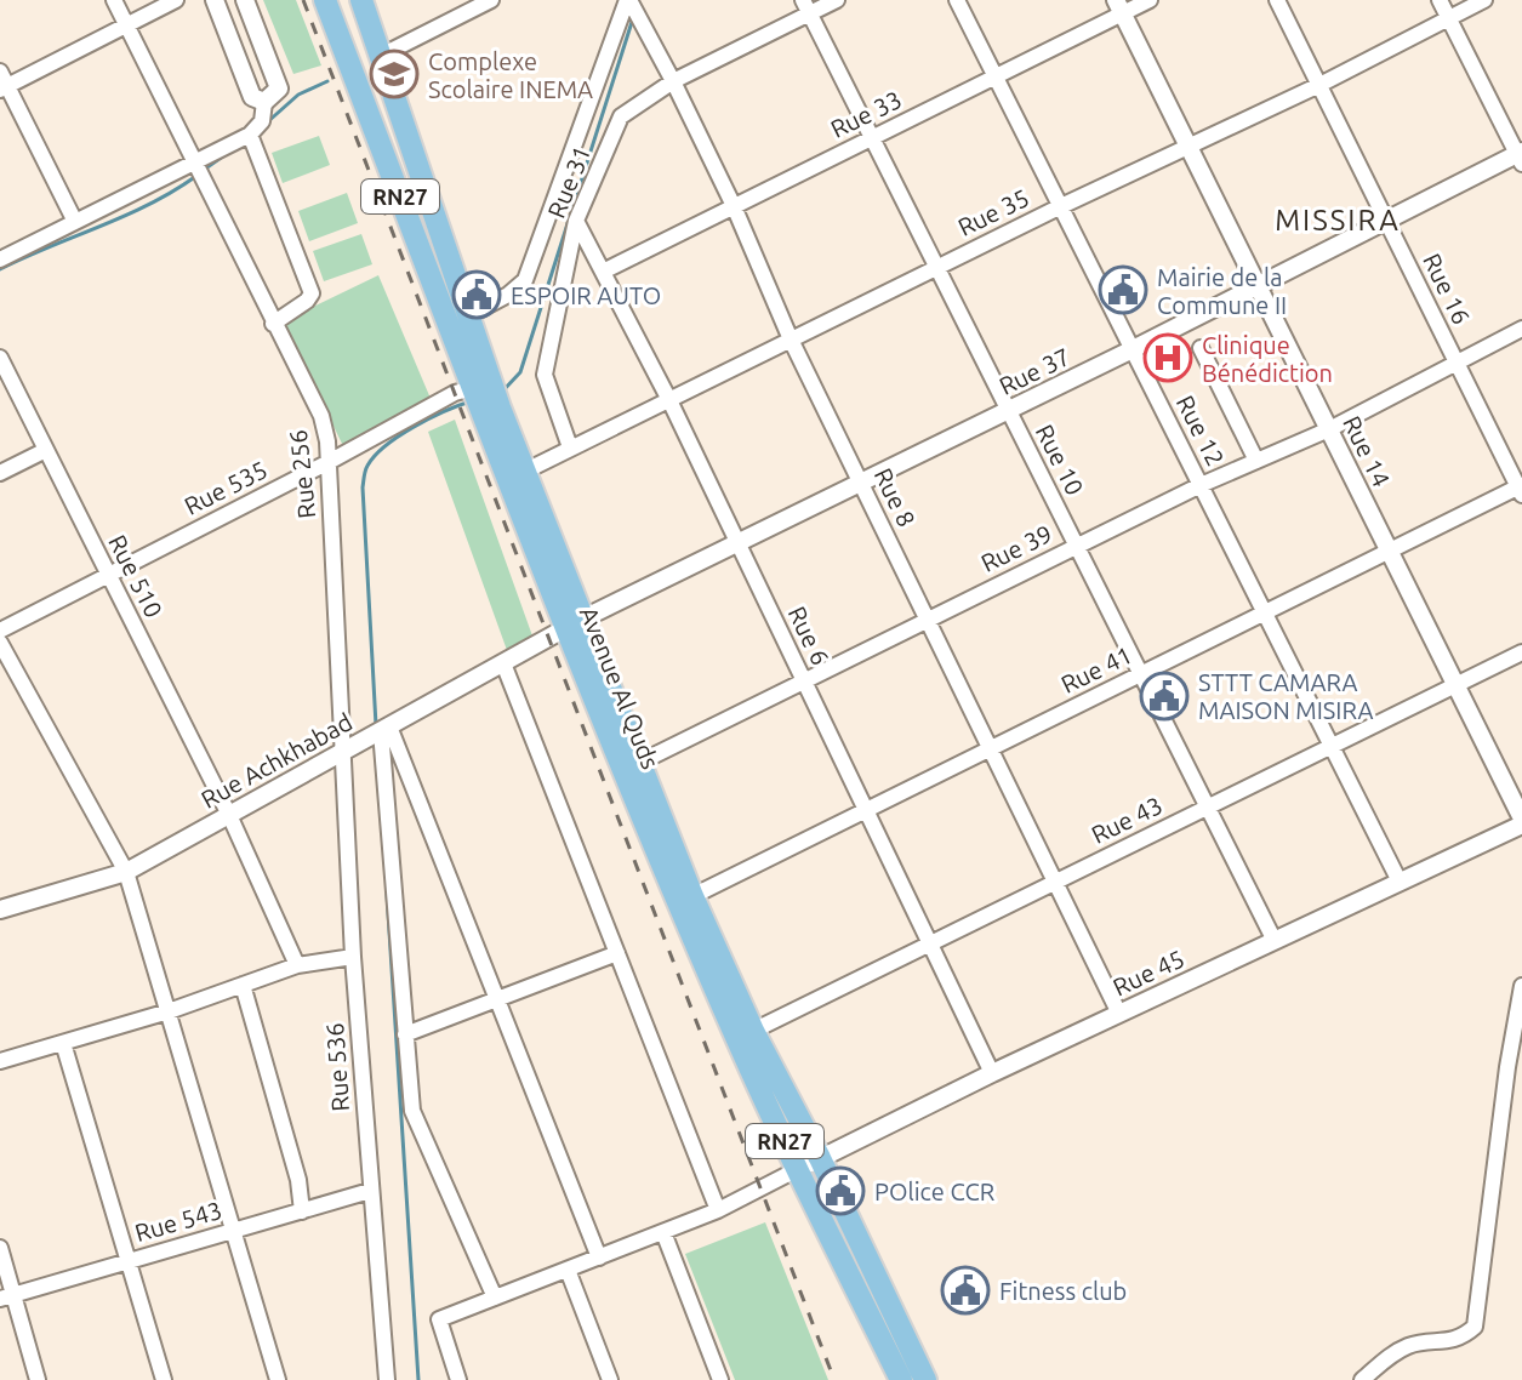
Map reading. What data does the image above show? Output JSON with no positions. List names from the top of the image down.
{
  "streets": {
    "main road": ["RN27", "Avenue Al Quds"],
    "street": [
      "Rue 33",
      "Rue 31",
      "Rue 35",
      "Rue 16",
      "Rue 37",
      "Rue 12",
      "Rue 14",
      "Rue 10",
      "Rue 256",
      "Rue 535",
      "Rue 8",
      "Rue 39",
      "Rue 510",
      "Rue 6",
      "Rue 41",
      "Rue Achkhabad",
      "Rue 43",
      "Rue 45",
      "Rue 536",
      "Rue 543"
    ]
  },
  "crossings": [
    ["Rue 33", "Rue 12"],
    ["Rue 33", "Rue 14"],
    ["Rue 33", "Rue 10"],
    ["Rue 33", "Rue 8"],
    ["Rue 33", "Rue 6"],
    ["Rue 31", "Rue 35"],
    ["Rue 31", "Rue 10"],
    ["Rue 31", "Rue 8"],
    ["Rue 31", "Rue 6"],
    ["Rue 35", "Rue 16"],
    ["Rue 35", "Rue 12"],
    ["Rue 35", "Rue 14"],
    ["Rue 35", "Rue 10"],
    ["Rue 35", "Rue 8"],
    ["Rue 35", "Rue 6"],
    ["Rue 35", "Avenue Al Quds"],
    ["Rue 16", "Rue 37"],
    ["Rue 16", "Rue 39"],
    ["Rue 16", "Rue 41"],
    ["Rue 37", "Rue 12"],
    ["Rue 37", "Rue 14"],
    ["Rue 37", "Rue 10"],
    ["Rue 37", "Rue 8"],
    ["Rue 37", "Rue 6"],
    ["Rue 37", "Avenue Al Quds"],
    ["Rue 37", "Rue Achkhabad"],
    ["Rue 12", "Rue 39"],
    ["Rue 12", "Rue 41"],
    ["Rue 12", "Rue 43"],
    ["Rue 12", "Rue 45"],
    ["Rue 14", "Rue 39"],
    ["Rue 14", "Rue 41"],
    ["Rue 14", "Rue 43"],
    ["Rue 14", "Rue 45"],
    ["Rue 10", "Rue 39"],
    ["Rue 10", "Rue 41"],
    ["Rue 10", "Rue 43"],
    ["Rue 10", "Rue 45"],
    ["Rue 256", "Rue 535"],
    ["Rue 256", "Rue Achkhabad"],
    ["Rue 256", "Rue 536"],
    ["Rue 535", "Rue 510"],
    ["Rue 535", "Avenue Al Quds"],
    ["Rue 8", "Rue 39"],
    ["Rue 8", "Rue 41"],
    ["Rue 8", "Rue 43"],
    ["Rue 8", "Rue 45"],
    ["Rue 39", "Rue 6"],
    ["Rue 39", "Avenue Al Quds"],
    ["Rue 510", "Rue Achkhabad"],
    ["Rue 6", "Rue 41"],
    ["Rue 6", "Rue 43"],
    ["Rue 6", "Rue 45"],
    ["Rue 41", "Avenue Al Quds"],
    ["Avenue Al Quds", "Rue Achkhabad"],
    ["Avenue Al Quds", "Rue 43"],
    ["Avenue Al Quds", "Rue 45"],
    ["Rue Achkhabad", "Rue 536"],
    ["Rue 536", "Rue 543"]
  ],
  "districts": ["MISSIRA"],
  "places": {
    "school or university": ["Complexe Scolaire INEMA"],
    "public building": [
      "Mairie de la Commune II",
      "ESPOIR AUTO",
      "STTT CAMARA MAISON MISIRA",
      "POlice CCR",
      "Fitness club"
    ],
    "hospital": ["Clinique Bénédiction"]
  }
}
